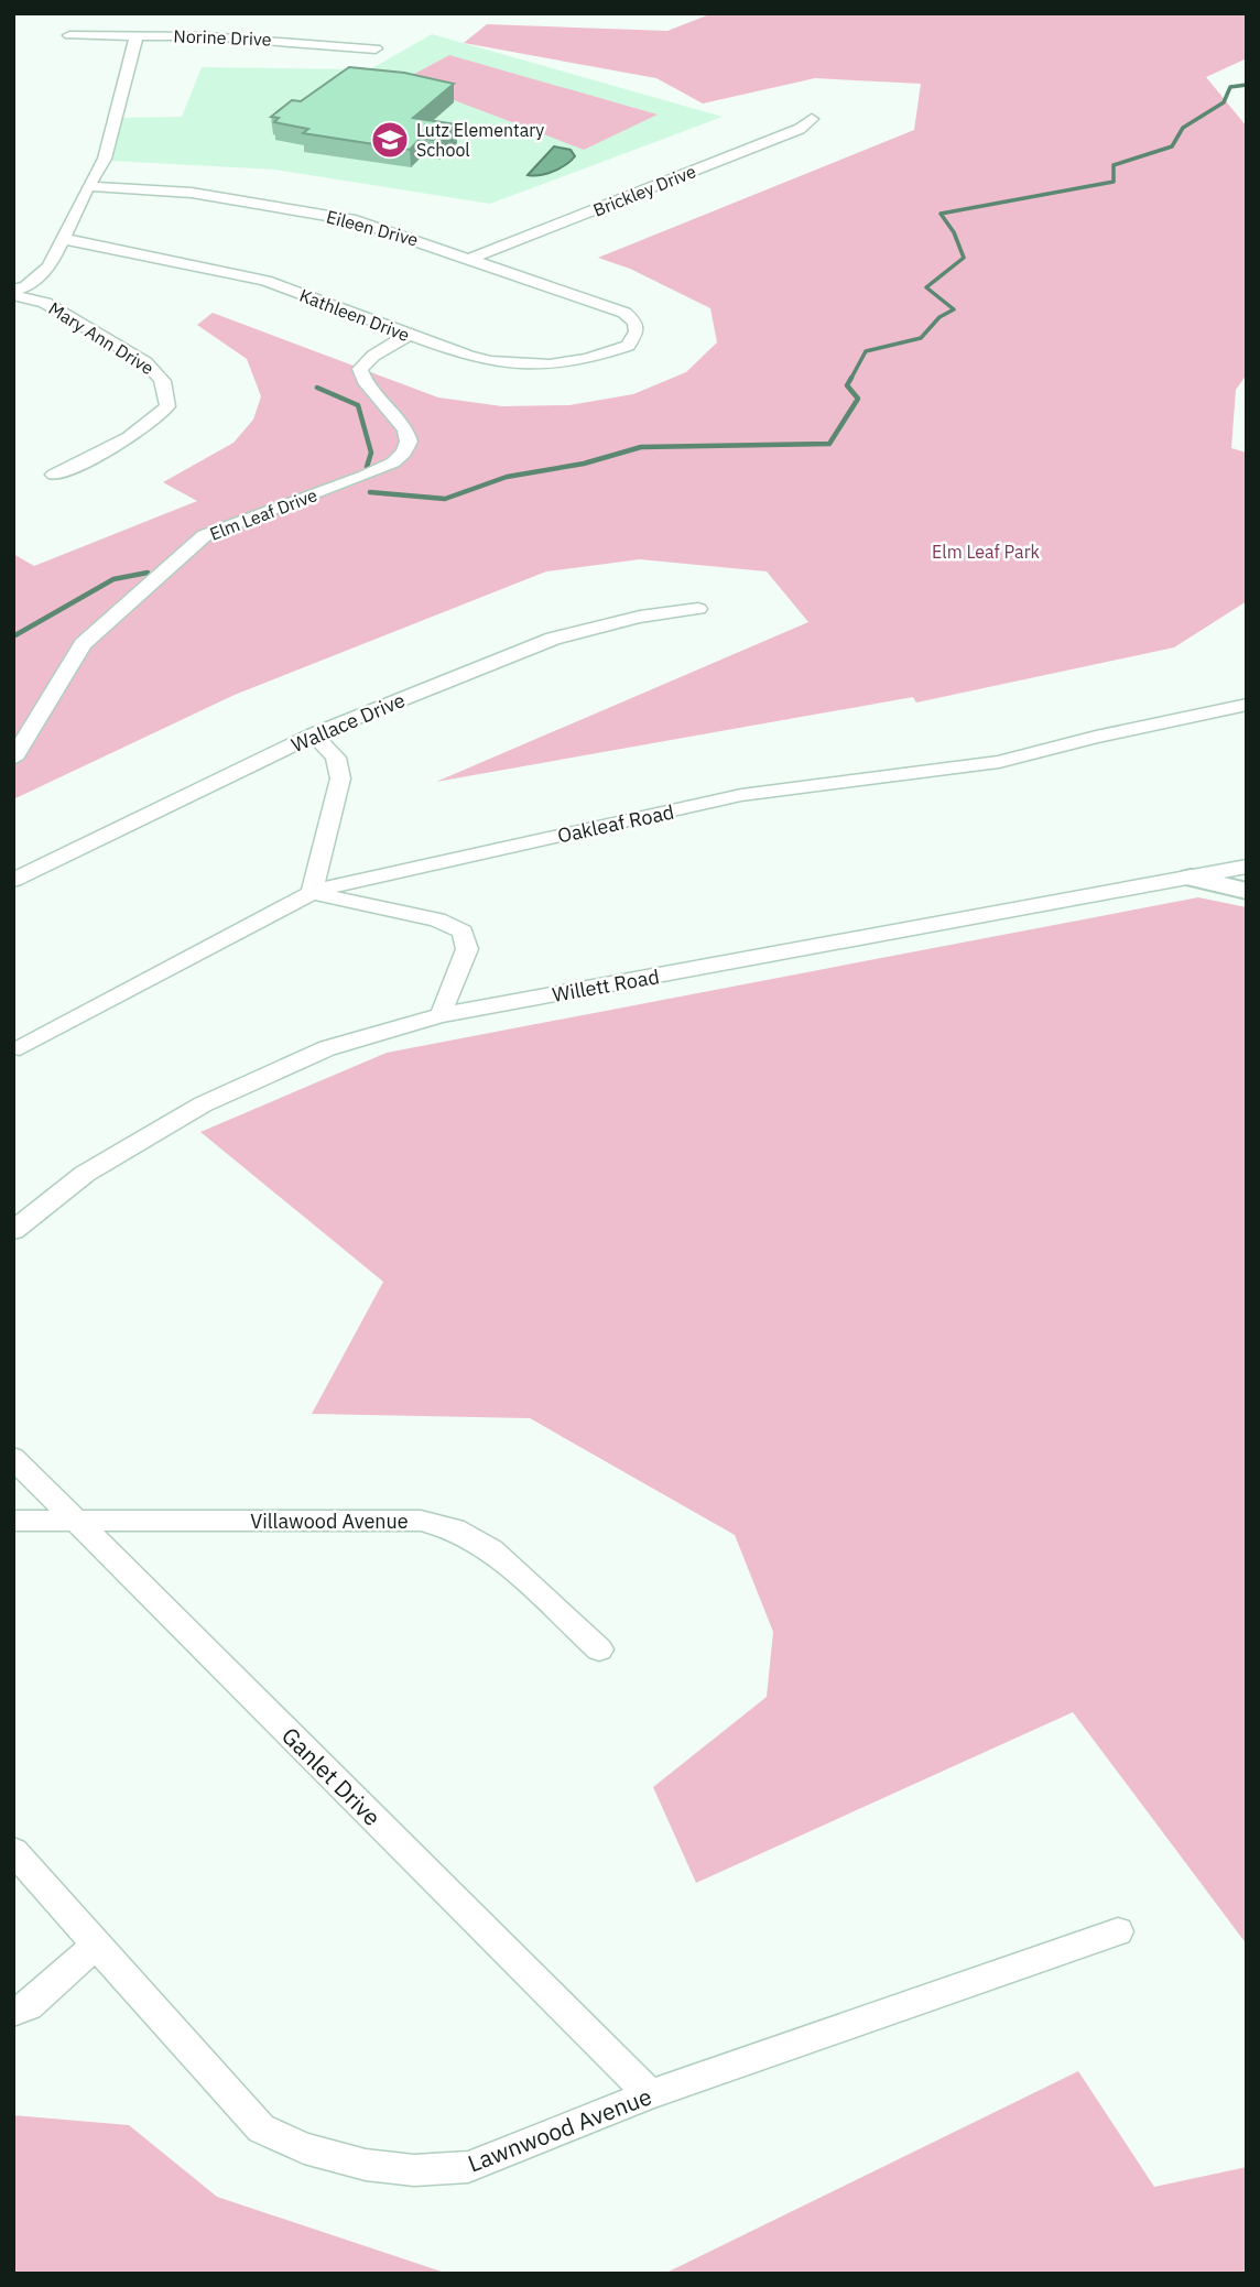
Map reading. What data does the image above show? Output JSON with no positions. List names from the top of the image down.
{
  "streets": {
    "street": [
      "Norine Drive",
      "Brickley Drive",
      "Eileen Drive",
      "Kathleen Drive",
      "Mary Ann Drive",
      "Elm Leaf Drive",
      "Wallace Drive",
      "Oakleaf Road",
      "Willett Road",
      "Villawood Avenue",
      "Ganlet Drive",
      "Lawnwood Avenue"
    ]
  },
  "crossings": [
    ["Brickley Drive", "Eileen Drive"],
    ["Eileen Drive", "Kathleen Drive"],
    ["Kathleen Drive", "Elm Leaf Drive"],
    ["Villawood Avenue", "Ganlet Drive"],
    ["Ganlet Drive", "Lawnwood Avenue"]
  ],
  "parks": ["Elm Leaf Park"],
  "places": {
    "school or university": ["Lutz Elementary School"]
  }
}
